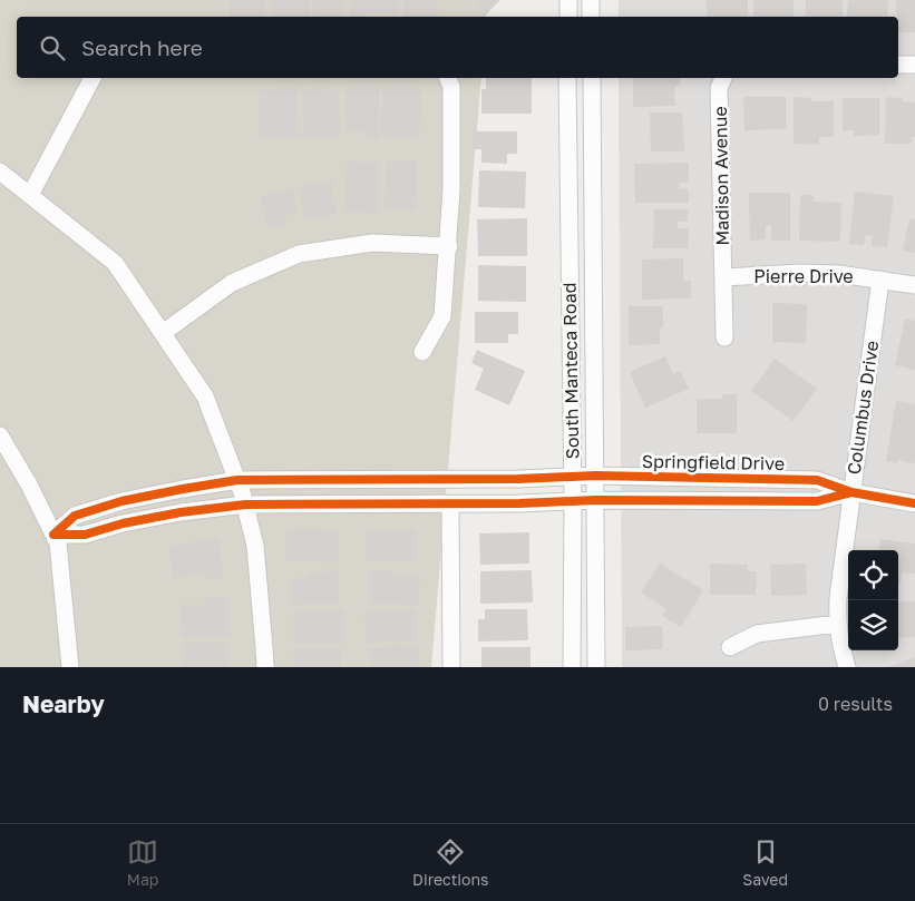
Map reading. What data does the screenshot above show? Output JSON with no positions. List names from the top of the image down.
{
  "streets": {
    "street": [
      "Madison Avenue",
      "Pierre Drive",
      "South Manteca Road",
      "Columbus Drive",
      "Springfield Drive"
    ]
  },
  "crossings": [
    ["Madison Avenue", "Pierre Drive"],
    ["Pierre Drive", "Columbus Drive"],
    ["South Manteca Road", "Springfield Drive"],
    ["Columbus Drive", "Springfield Drive"]
  ],
  "page": {
    "search": "Search here",
    "heading": ["Nearby", "0 results"],
    "nav": ["Map", "Directions", "Saved"]
  }
}
